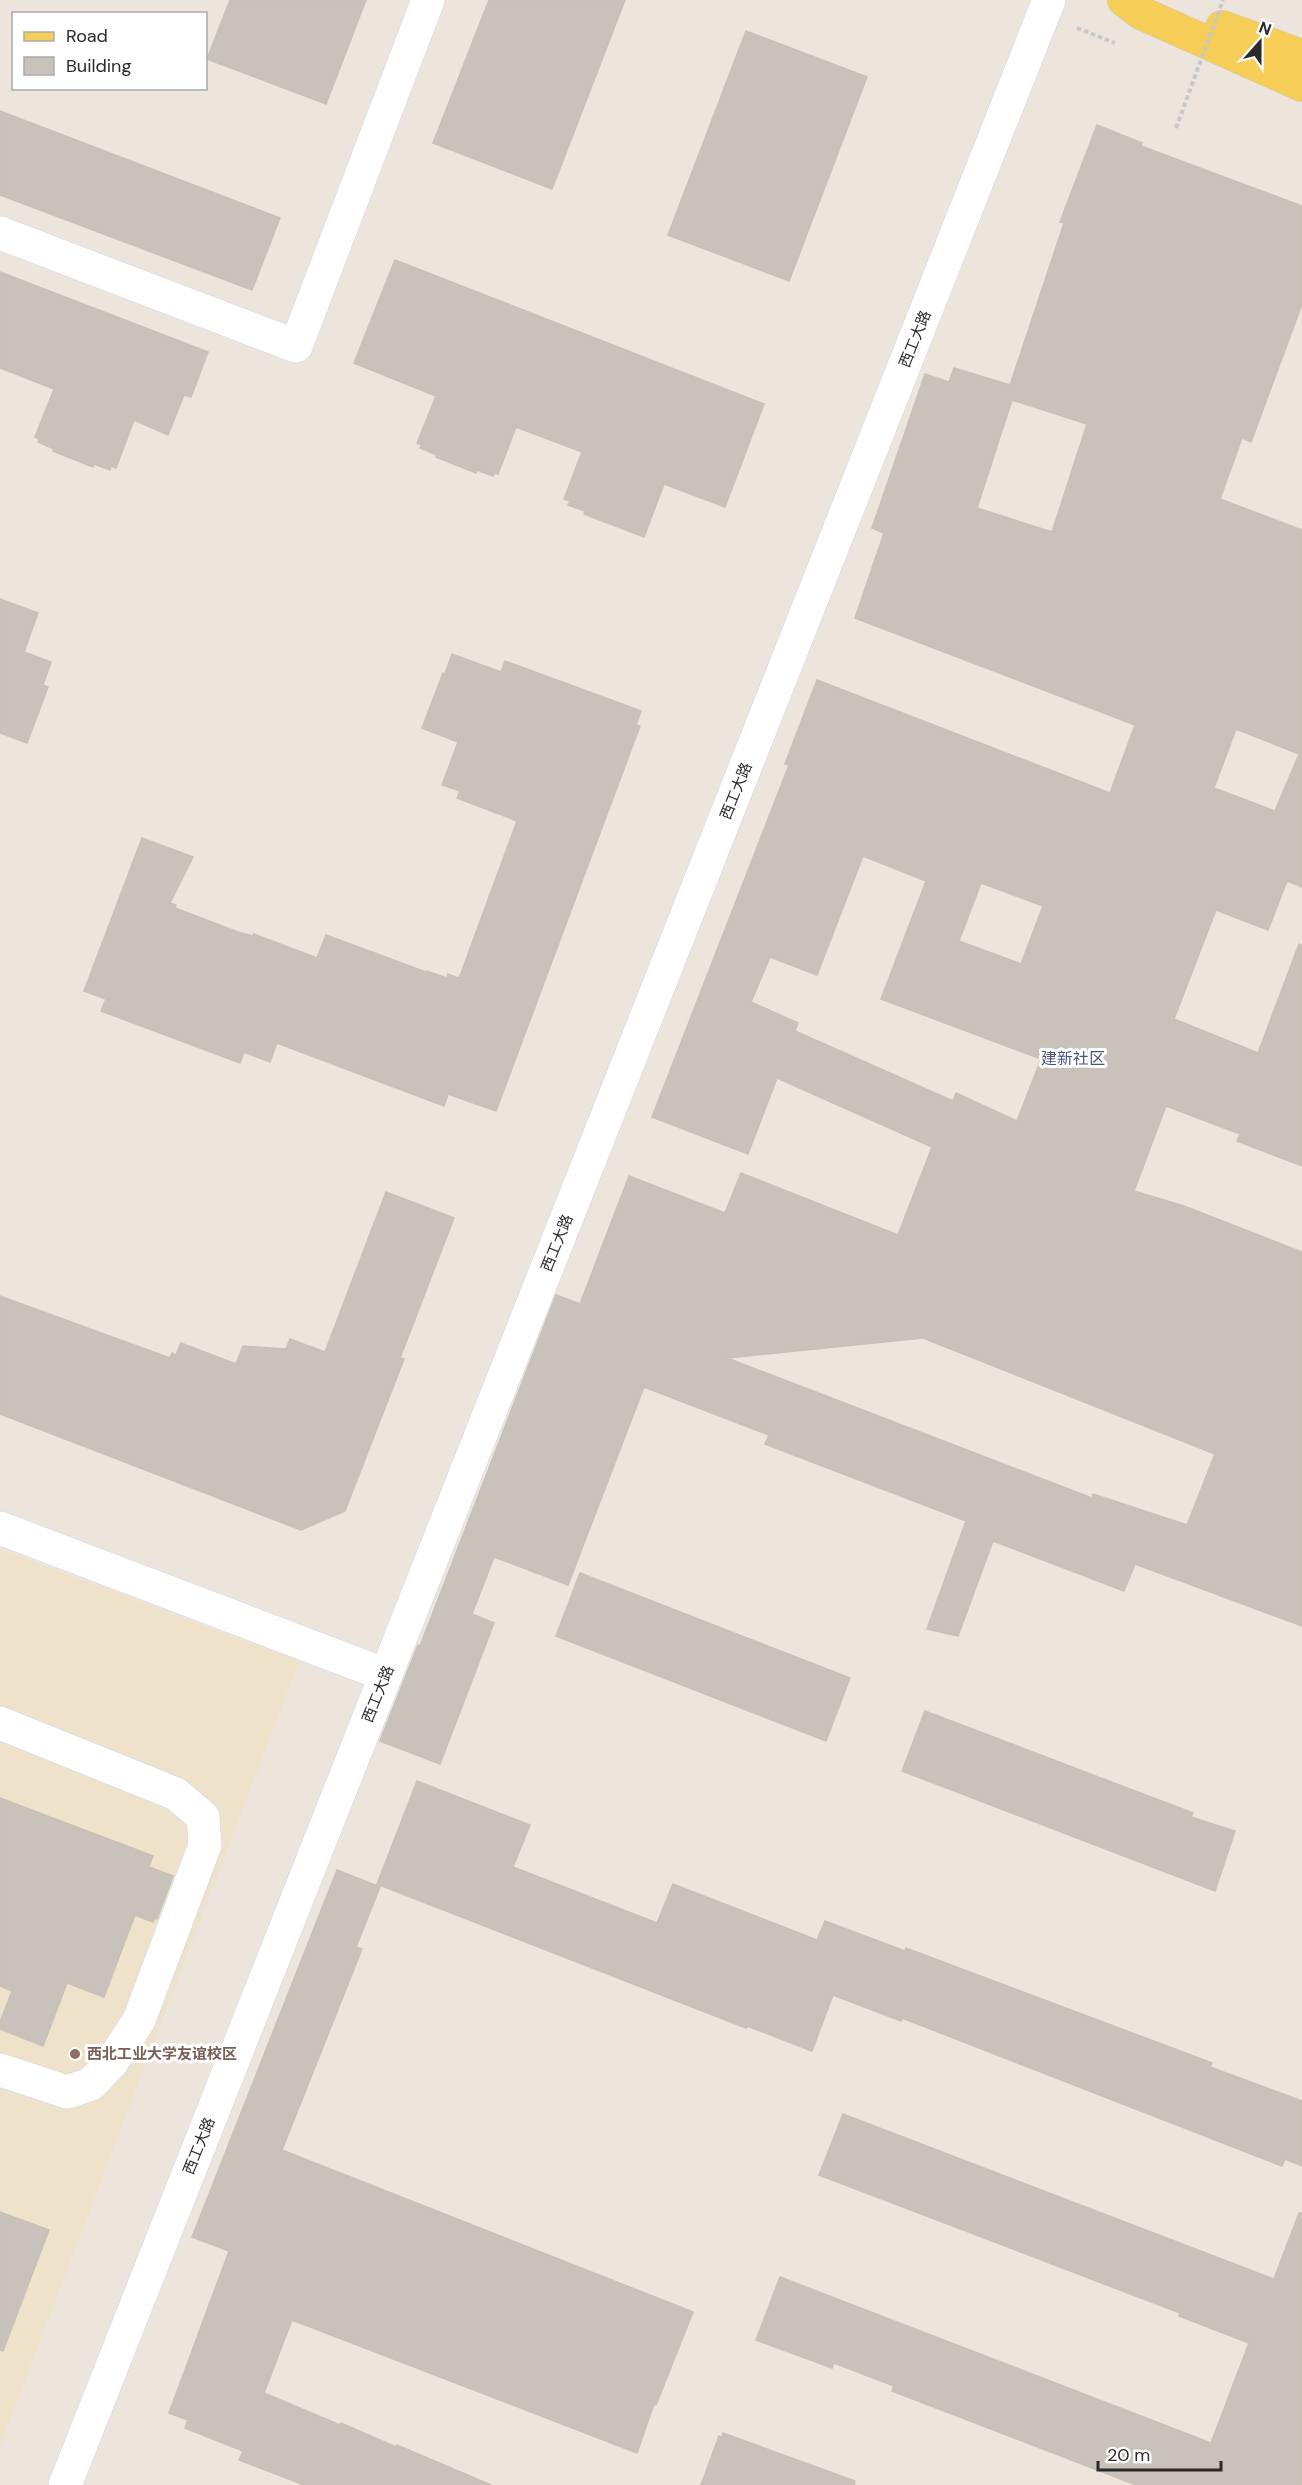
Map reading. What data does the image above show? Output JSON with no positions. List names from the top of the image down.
{
  "streets": {
    "street": ["西工大路"]
  },
  "districts": ["建新社区"],
  "places": ["西北工业大学友谊校区"],
  "legend": ["Road", "Building"],
  "scale_bar": "20 m",
  "north": "top"
}
